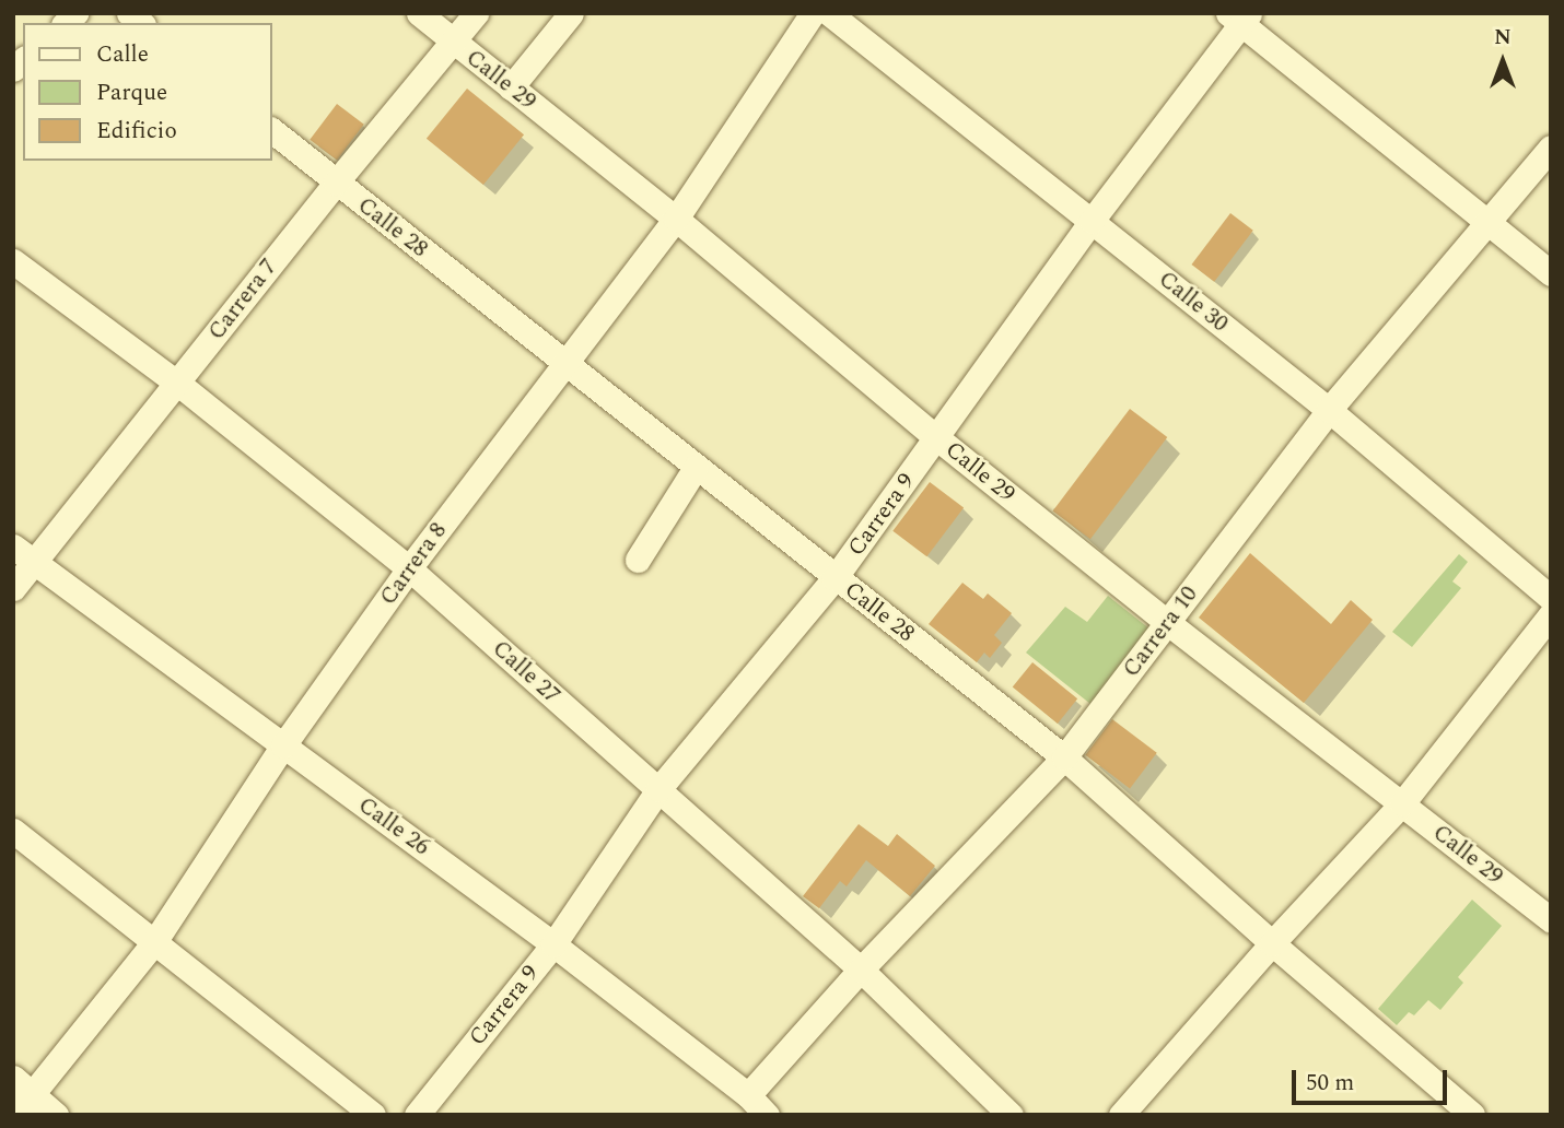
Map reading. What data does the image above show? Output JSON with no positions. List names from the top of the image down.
{
  "streets": {
    "street": [
      "Calle 29",
      "Calle 28",
      "Carrera 7",
      "Calle 30",
      "Carrera 9",
      "Carrera 8",
      "Carrera 10",
      "Calle 27",
      "Calle 26"
    ]
  },
  "crossings": [
    ["Calle 29", "Carrera 7"],
    ["Calle 29", "Carrera 9"],
    ["Calle 29", "Carrera 8"],
    ["Calle 29", "Carrera 10"],
    ["Calle 28", "Carrera 7"],
    ["Calle 28", "Carrera 9"],
    ["Calle 28", "Carrera 8"],
    ["Calle 28", "Carrera 10"],
    ["Carrera 7", "Calle 27"],
    ["Carrera 7", "Calle 26"],
    ["Calle 30", "Carrera 9"],
    ["Calle 30", "Carrera 10"],
    ["Carrera 9", "Calle 27"],
    ["Carrera 9", "Calle 26"],
    ["Carrera 8", "Calle 27"],
    ["Carrera 8", "Calle 26"],
    ["Carrera 10", "Calle 27"],
    ["Carrera 10", "Calle 26"]
  ],
  "legend": ["Calle", "Parque", "Edificio"],
  "scale_bar": "50 m",
  "north": "top"
}
